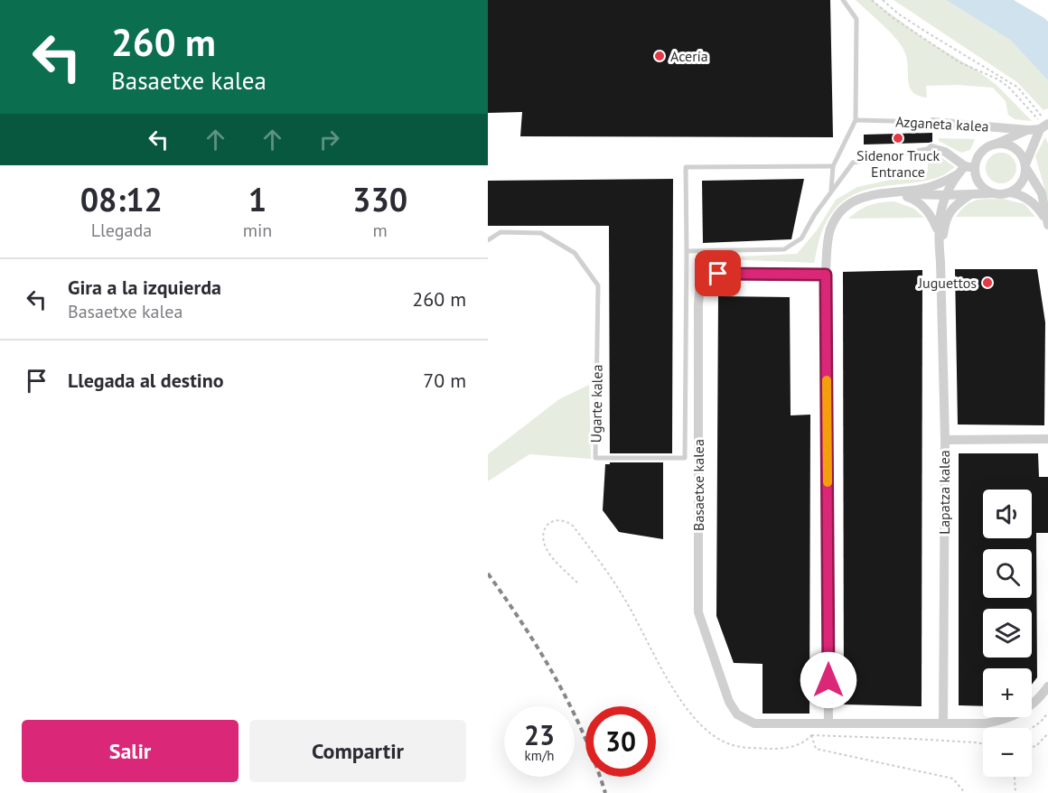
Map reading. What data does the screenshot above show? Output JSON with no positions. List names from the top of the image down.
{
  "streets": {
    "street": ["Azganeta kalea", "Basaetxe kalea", "Lapatza kalea"],
    "lane": ["Ugarte kalea"]
  },
  "crossings": [
    ["Azganeta kalea", "Lapatza kalea"]
  ],
  "places": ["Acería", "Sidenor Truck Entrance", "Juguettos"],
  "page": {
    "turn": ["260 m", "Basaetxe kalea"],
    "eta": [
      "08:12",
      "Llegada",
      "1",
      "min",
      "330",
      "m"
    ],
    "list": [
      {
        "name": "Gira a la izquierda",
        "note": "Basaetxe kalea",
        "value": "260 m"
      },
      {
        "name": "Llegada al destino",
        "value": "70 m"
      }
    ],
    "map_buttons": ["+", "−"],
    "speed": "23 km/h",
    "limit": "30",
    "buttons": ["Salir", "Compartir"]
  }
}
